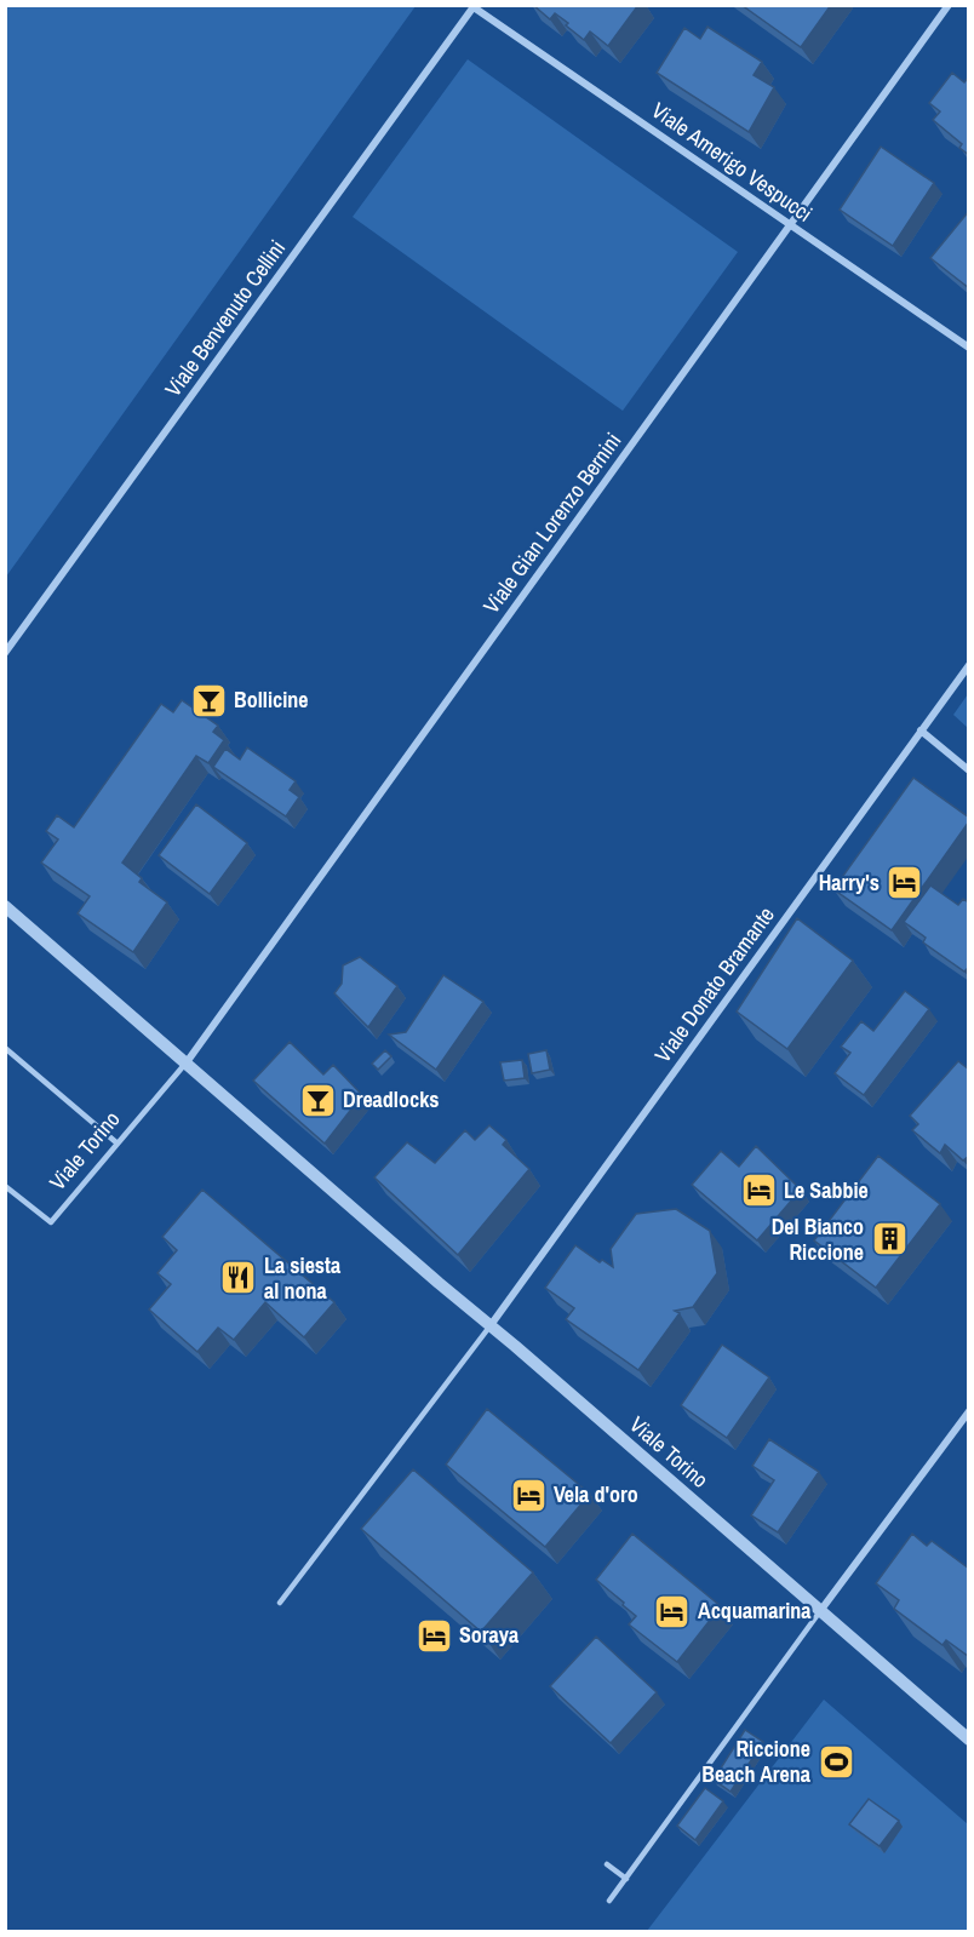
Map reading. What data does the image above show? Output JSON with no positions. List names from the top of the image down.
{
  "streets": {
    "street": [
      "Viale Amerigo Vespucci",
      "Viale Benvenuto Cellini",
      "Viale Gian Lorenzo Bernini",
      "Viale Donato Bramante",
      "Viale Torino"
    ]
  },
  "crossings": [
    ["Viale Amerigo Vespucci", "Viale Benvenuto Cellini"],
    ["Viale Amerigo Vespucci", "Viale Gian Lorenzo Bernini"],
    ["Viale Gian Lorenzo Bernini", "Viale Torino"],
    ["Viale Donato Bramante", "Viale Torino"]
  ],
  "places": {
    "bar": ["Bollicine", "Dreadlocks"],
    "hotel": [
      "Harry's",
      "Le Sabbie",
      "Vela d'oro",
      "Acquamarina",
      "Soraya"
    ],
    "building": ["Del Bianco Riccione"],
    "restaurant": ["La siesta al nona"],
    "sports": ["Riccione Beach Arena"]
  }
}
